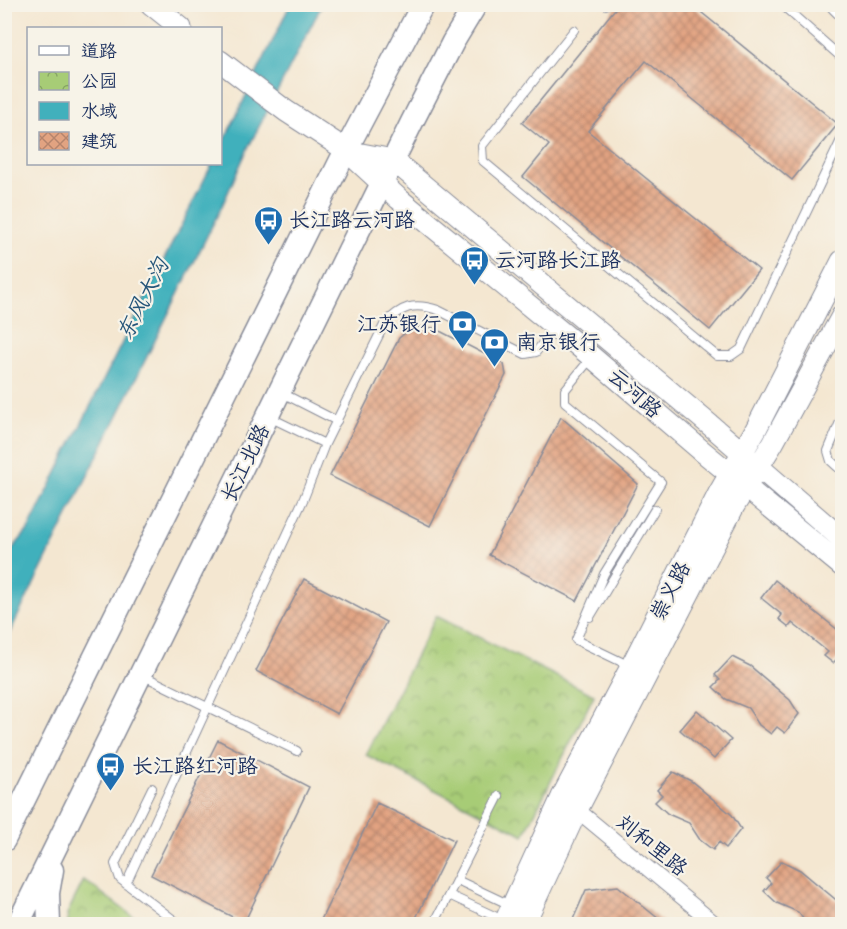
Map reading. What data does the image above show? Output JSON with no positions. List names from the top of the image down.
{
  "streets": {
    "main road": ["长江北路"],
    "street": ["云河路", "崇义路", "刘和里路"]
  },
  "crossings": [
    ["云河路", "长江北路"],
    ["云河路", "崇义路"],
    ["崇义路", "刘和里路"]
  ],
  "water": ["东风大沟"],
  "places": {
    "bus stop": ["长江路云河路", "云河路长江路", "长江路红河路"],
    "bank": ["江苏银行", "南京银行"]
  },
  "legend": [
    "道路",
    "公园",
    "水域",
    "建筑"
  ]
}
